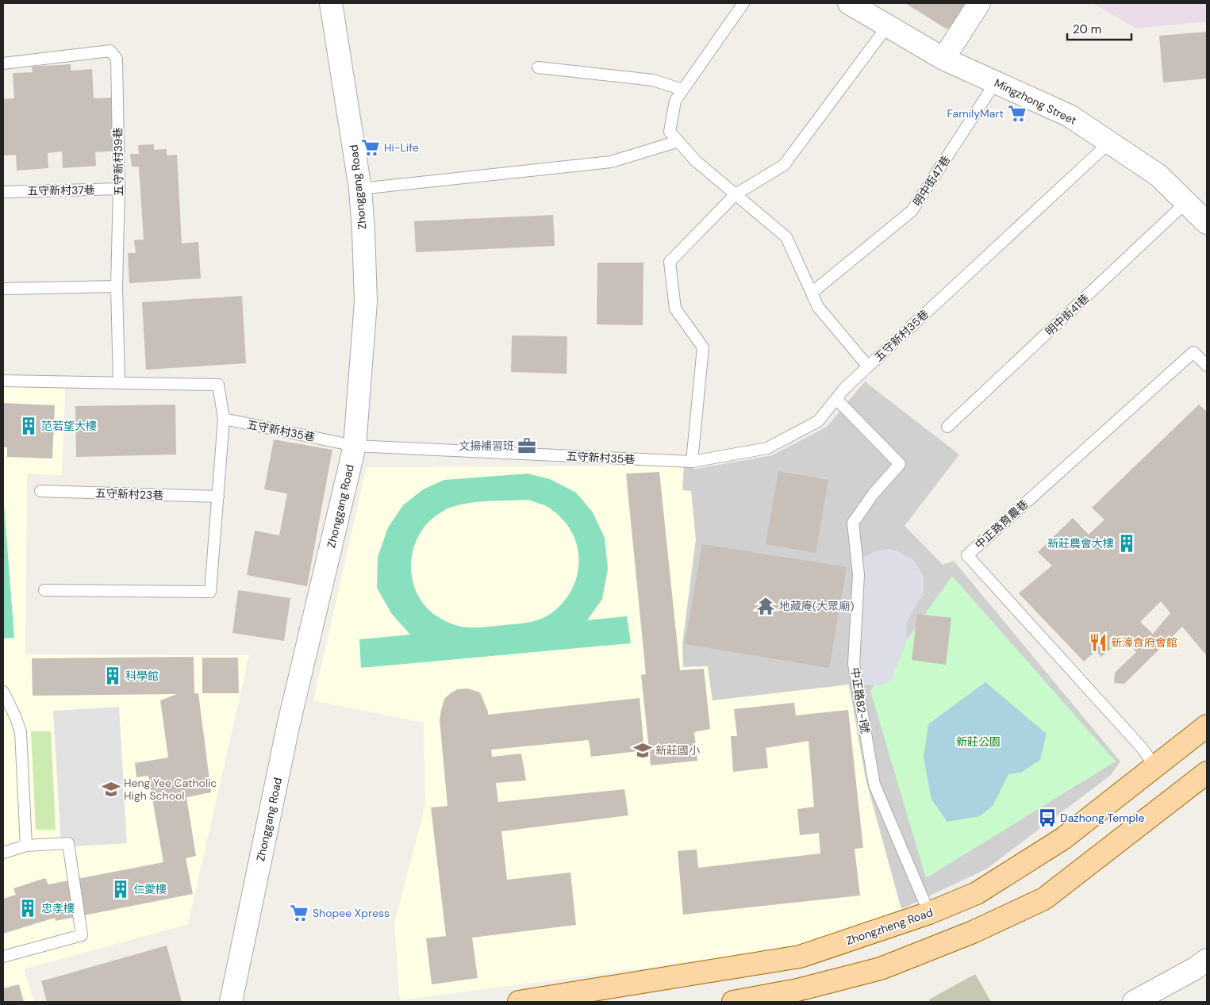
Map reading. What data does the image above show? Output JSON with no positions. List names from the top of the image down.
{
  "streets": {
    "main road": ["Zhongzheng Road"],
    "street": ["Mingzhong Street", "Zhonggang Road"],
    "lane": [
      "五守新村39巷",
      "明中街47巷",
      "五守新村37巷",
      "明中街41巷",
      "五守新村35巷",
      "五守新村23巷",
      "中正路育農巷",
      "中正路82-1號"
    ]
  },
  "crossings": [
    ["Mingzhong Street", "明中街47巷"],
    ["Mingzhong Street", "明中街41巷"],
    ["Mingzhong Street", "五守新村35巷"],
    ["五守新村39巷", "五守新村37巷"],
    ["Zhonggang Road", "五守新村35巷"],
    ["五守新村35巷", "中正路82-1號"],
    ["中正路育農巷", "Zhongzheng Road"],
    ["中正路82-1號", "Zhongzheng Road"]
  ],
  "parks": ["新莊公園"],
  "places": {
    "supermarket": ["FamilyMart", "Hi-Life", "Shopee Xpress"],
    "building": [
      "范若望大樓",
      "新莊農會大樓",
      "科學館",
      "仁愛樓",
      "忠孝樓"
    ],
    "office": ["文揚補習班"],
    "temple": ["地藏庵(大眾廟)"],
    "restaurant": ["新濠食府會館"],
    "school or university": ["新莊國小", "Heng Yee Catholic High School"],
    "bus stop": ["Dazhong Temple"]
  },
  "scale_bar": "20 m"
}
